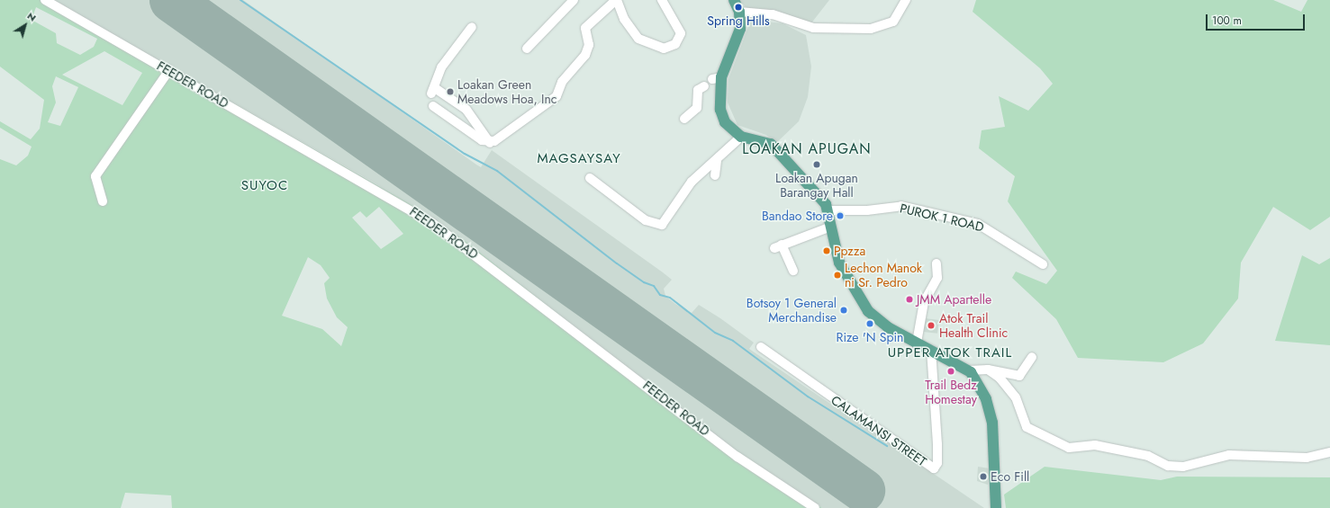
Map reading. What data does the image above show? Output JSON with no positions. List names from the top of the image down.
{
  "streets": {
    "street": ["FEEDER ROAD", "PUROK 1 ROAD", "CALAMANSI STREET"]
  },
  "districts": [
    "LOAKAN APUGAN",
    "MAGSAYSAY",
    "SUYOC",
    "UPPER ATOK TRAIL"
  ],
  "places": [
    "Spring Hills",
    "Loakan Green Meadows Hoa, Inc",
    "Loakan Apugan Barangay Hall",
    "Bandao Store",
    "Ppzza",
    "Lechon Manok ni Sr. Pedro",
    "JMM Apartelle",
    "Botsoy 1 General Merchandise",
    "Rize 'N Spin",
    "Atok Trail Health Clinic",
    "Trail Bedz Homestay",
    "Eco Fill"
  ],
  "scale_bar": "100 m",
  "north": "top right"
}
